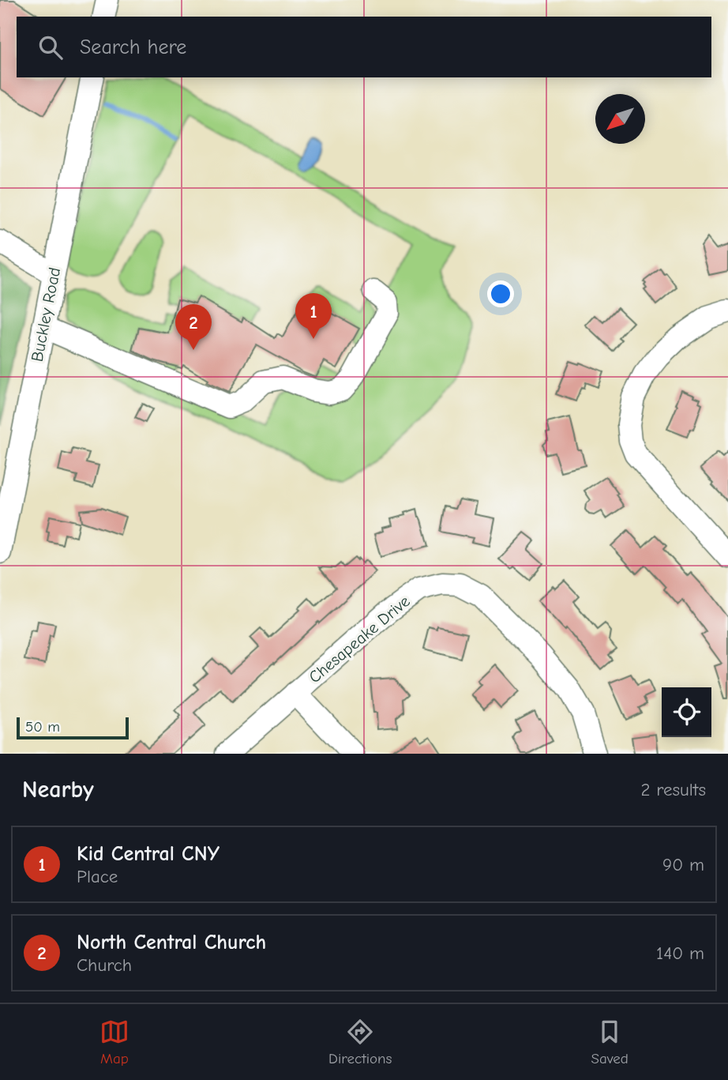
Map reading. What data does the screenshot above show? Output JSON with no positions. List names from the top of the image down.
{
  "streets": {
    "street": ["Buckley Road", "Chesapeake Drive"]
  },
  "scale_bar": "50 m",
  "north": "bottom left",
  "page": {
    "search": "Search here",
    "pins": ["1", "2"],
    "scale": "50 m",
    "heading": ["Nearby", "2 results"],
    "list": [
      {
        "mark": "1",
        "name": "Kid Central CNY",
        "note": "Place",
        "value": "90 m"
      },
      {
        "mark": "2",
        "name": "North Central Church",
        "note": "Church",
        "value": "140 m"
      }
    ],
    "nav": ["Map", "Directions", "Saved"]
  }
}
